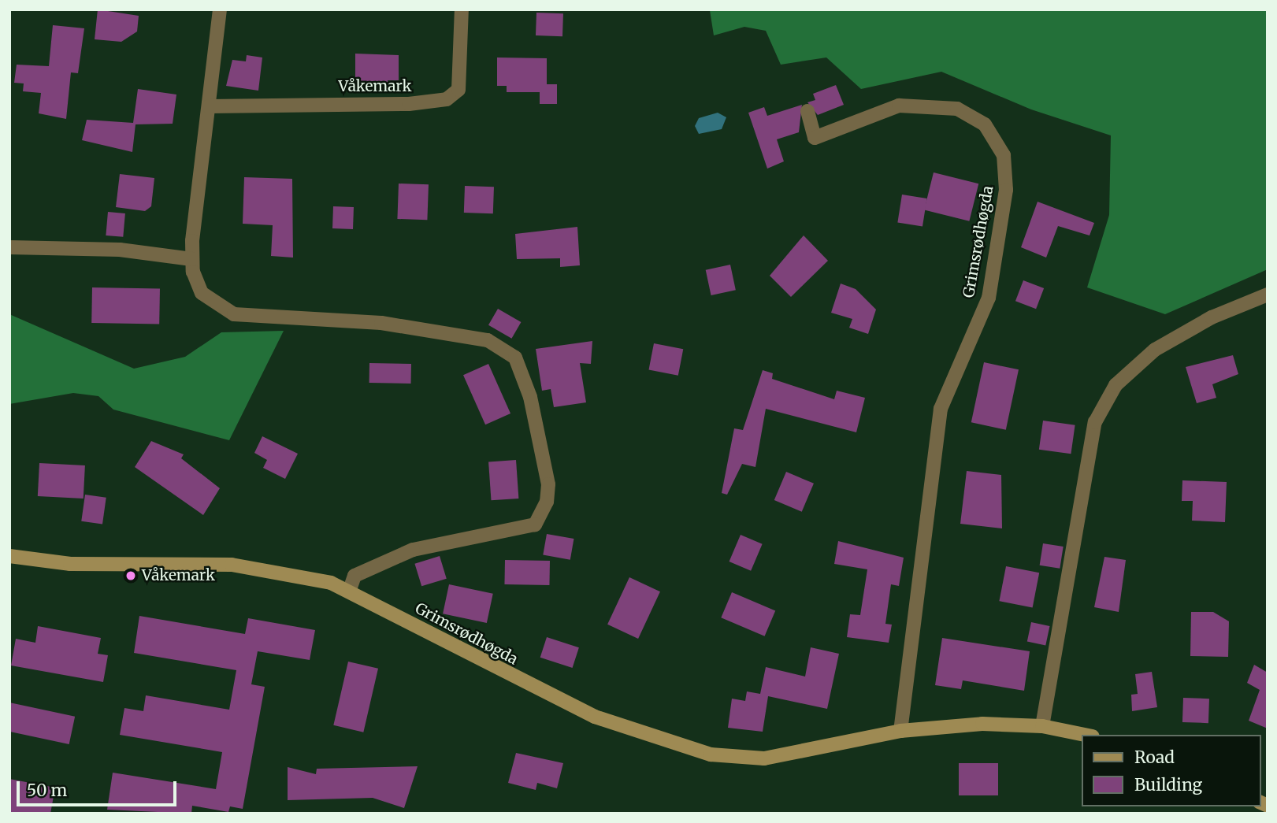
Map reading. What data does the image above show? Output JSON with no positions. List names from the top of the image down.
{
  "streets": {
    "main road": ["Grimsrødhøgda"],
    "street": ["Våkemark"]
  },
  "places": ["Våkemark"],
  "legend": ["Road", "Building"],
  "scale_bar": "50 m"
}
